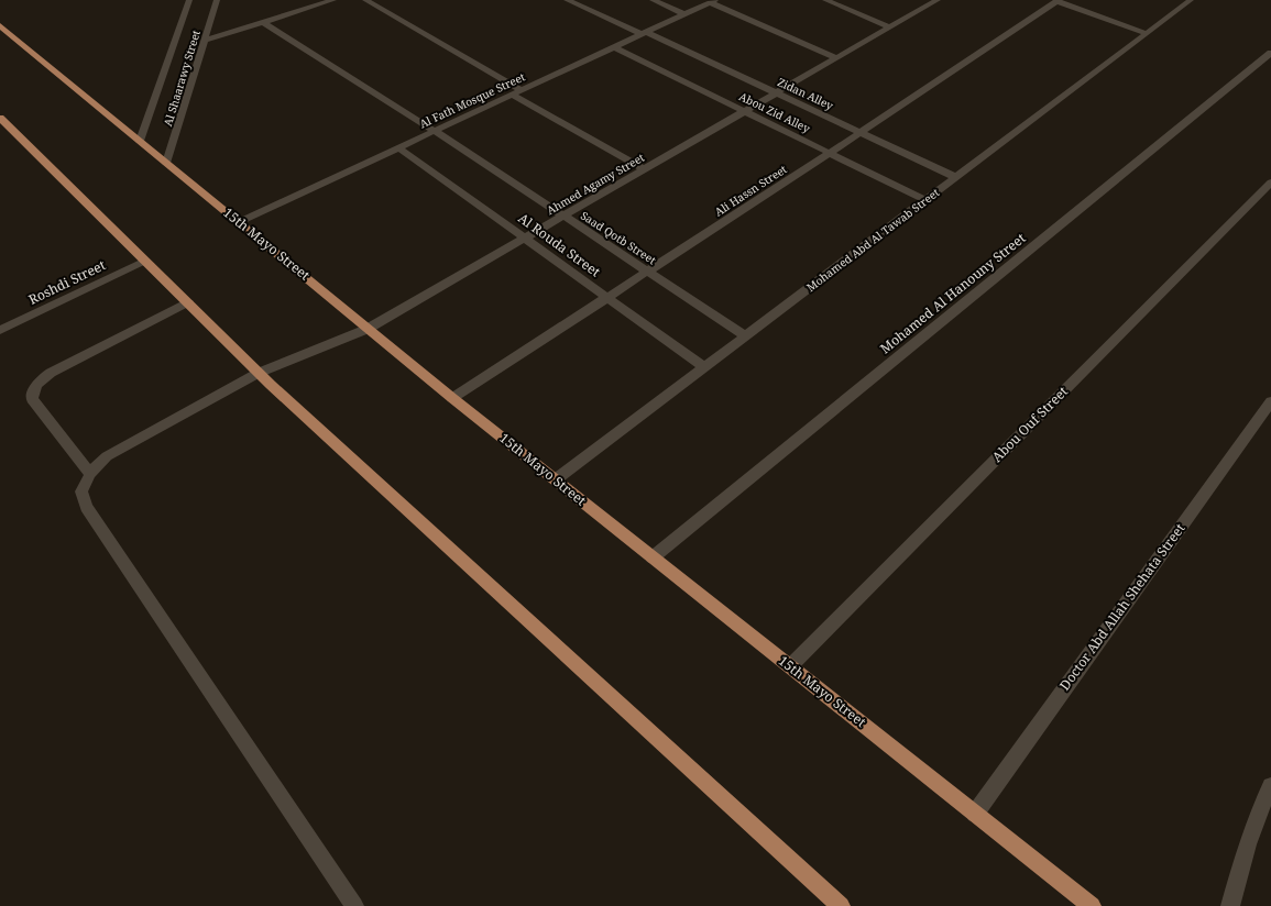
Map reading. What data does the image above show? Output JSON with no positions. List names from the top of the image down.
{
  "streets": {
    "main road": ["15th Mayo Street"],
    "street": [
      "Al Shaarawy Street",
      "Zidan Alley",
      "Al Fath Mosque Street",
      "Abou Zid Alley",
      "Ahmed Agamy Street",
      "Ali Hassn Street",
      "Saad Qotb Street",
      "Mohamed Abd Al Tawab Street",
      "Al Rouda Street",
      "Roshdi Street",
      "Mohamed Al Hanouny Street",
      "Abou Ouf Street",
      "Doctor Abd Allah Shehata Street"
    ]
  },
  "crossings": [
    ["Al Shaarawy Street", "15th Mayo Street"],
    ["Zidan Alley", "Al Fath Mosque Street"],
    ["Zidan Alley", "Ahmed Agamy Street"],
    ["Zidan Alley", "Ali Hassn Street"],
    ["Zidan Alley", "Mohamed Abd Al Tawab Street"],
    ["Al Fath Mosque Street", "Abou Zid Alley"],
    ["Al Fath Mosque Street", "Saad Qotb Street"],
    ["Al Fath Mosque Street", "15th Mayo Street"],
    ["Al Fath Mosque Street", "Al Rouda Street"],
    ["Abou Zid Alley", "Ahmed Agamy Street"],
    ["Abou Zid Alley", "Ali Hassn Street"],
    ["Abou Zid Alley", "Mohamed Abd Al Tawab Street"],
    ["Ahmed Agamy Street", "Saad Qotb Street"],
    ["Ahmed Agamy Street", "15th Mayo Street"],
    ["Ahmed Agamy Street", "Al Rouda Street"],
    ["Ali Hassn Street", "Saad Qotb Street"],
    ["Ali Hassn Street", "15th Mayo Street"],
    ["Ali Hassn Street", "Al Rouda Street"],
    ["Saad Qotb Street", "Mohamed Abd Al Tawab Street"],
    ["Mohamed Abd Al Tawab Street", "15th Mayo Street"],
    ["Mohamed Abd Al Tawab Street", "Al Rouda Street"],
    ["15th Mayo Street", "Mohamed Al Hanouny Street"],
    ["15th Mayo Street", "Abou Ouf Street"],
    ["15th Mayo Street", "Doctor Abd Allah Shehata Street"]
  ]
}
